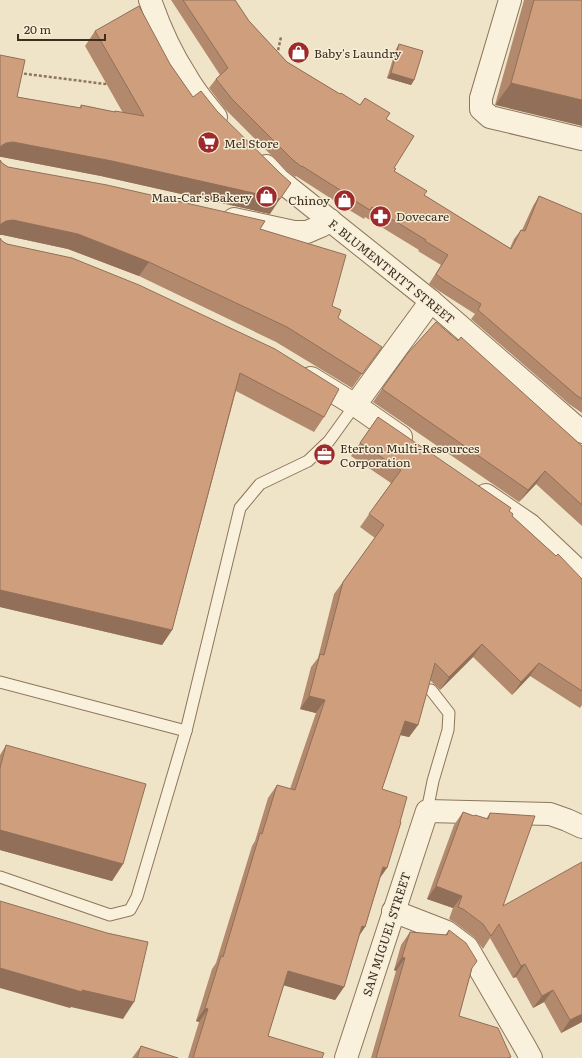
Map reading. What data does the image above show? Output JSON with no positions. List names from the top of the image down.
{
  "streets": {
    "street": ["F. BLUMENTRITT STREET", "SAN MIGUEL STREET"]
  },
  "places": {
    "shop": ["Baby's Laundry", "Mau-Car's Bakery", "Chinoy"],
    "supermarket": ["Mel Store"],
    "pharmacy": ["Dovecare"],
    "office": ["Eterton Multi-Resources Corporation"]
  },
  "scale_bar": "20 m"
}
